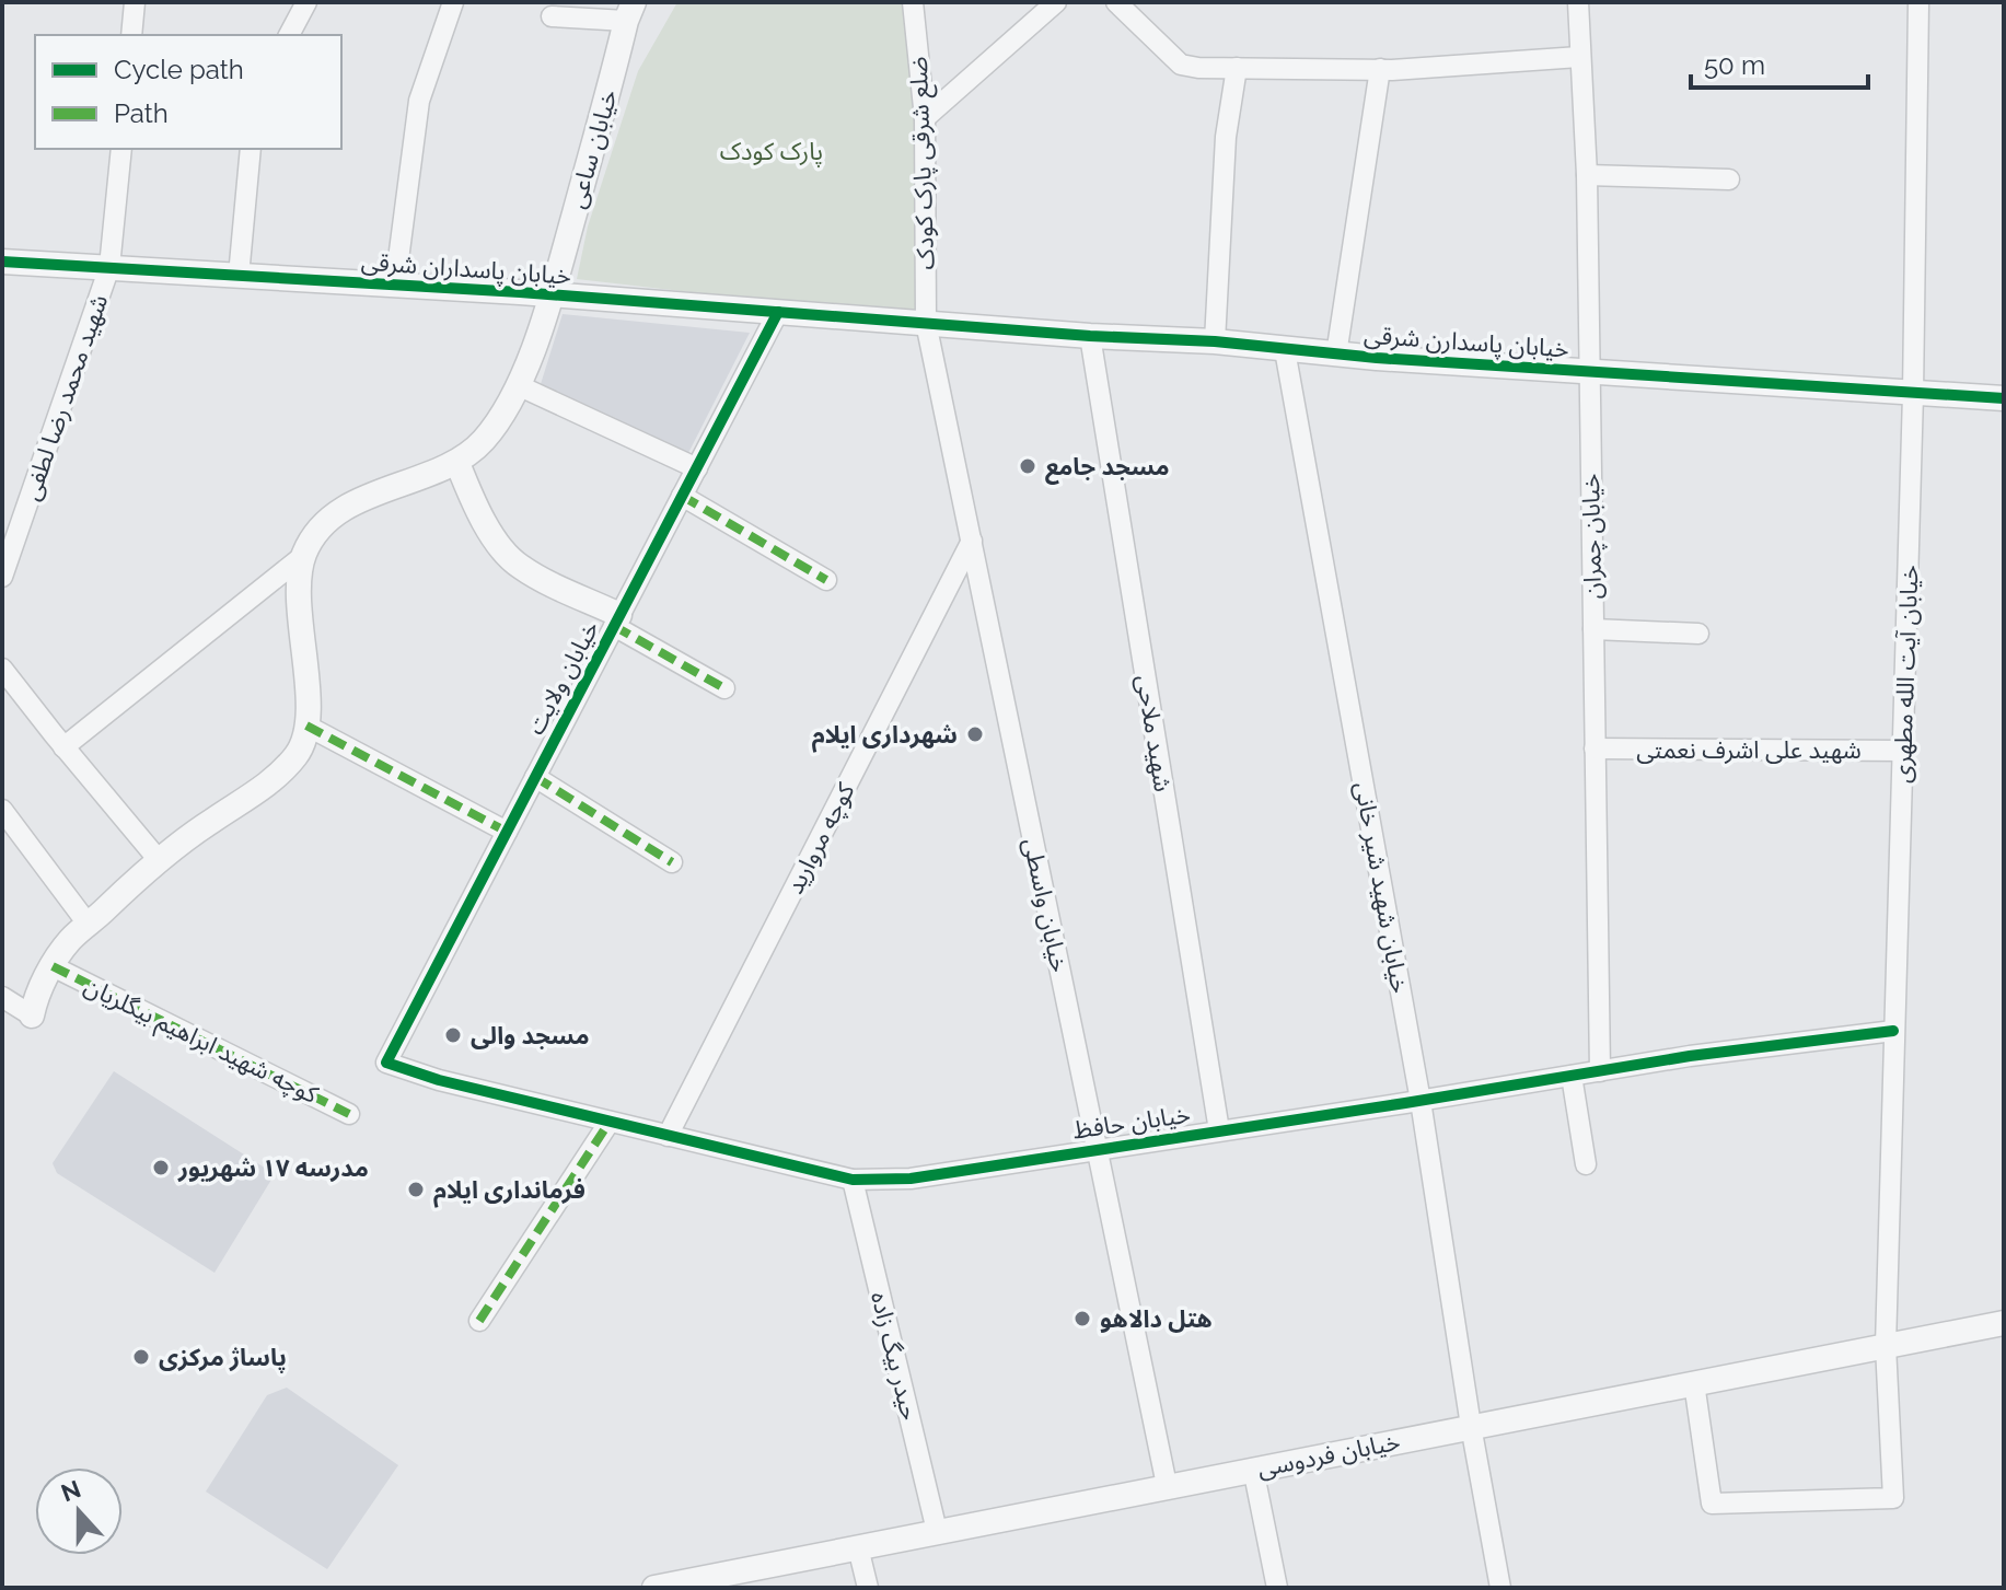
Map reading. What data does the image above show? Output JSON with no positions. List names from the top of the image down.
{
  "streets": {
    "street": [
      "خیابان ساعی",
      "ضلع شرقی پارک کودک",
      "خیابان پاسداران شرقی",
      "خیابان پاسدارن شرقی",
      "شهید محمد رضا لطفی",
      "خیابان چمران",
      "خیابان آیت الله مطهری",
      "خیابان ولایت",
      "شهید ملاحی",
      "شهید علی اشرف نعمتی",
      "کوچه مروارید",
      "خیابان شهید شیر خانی",
      "خیابان واسطی",
      "کوچه شهید ابراهیم بیگلریان",
      "خیابان حافظ",
      "حیدر بیگ زاده",
      "خیابان فردوسی"
    ]
  },
  "crossings": [
    ["خیابان ساعی", "خیابان پاسداران شرقی"],
    ["ضلع شرقی پارک کودک", "خیابان پاسداران شرقی"],
    ["ضلع شرقی پارک کودک", "خیابان پاسدارن شرقی"],
    ["ضلع شرقی پارک کودک", "خیابان واسطی"],
    ["خیابان پاسداران شرقی", "خیابان پاسدارن شرقی"],
    ["خیابان پاسداران شرقی", "شهید محمد رضا لطفی"],
    ["خیابان پاسداران شرقی", "خیابان ولایت"],
    ["خیابان پاسداران شرقی", "خیابان واسطی"],
    ["خیابان پاسدارن شرقی", "خیابان چمران"],
    ["خیابان پاسدارن شرقی", "خیابان آیت الله مطهری"],
    ["خیابان پاسدارن شرقی", "شهید ملاحی"],
    ["خیابان پاسدارن شرقی", "خیابان شهید شیر خانی"],
    ["خیابان پاسدارن شرقی", "خیابان واسطی"],
    ["خیابان چمران", "شهید علی اشرف نعمتی"],
    ["خیابان چمران", "خیابان حافظ"],
    ["خیابان آیت الله مطهری", "شهید علی اشرف نعمتی"],
    ["خیابان آیت الله مطهری", "خیابان حافظ"],
    ["خیابان آیت الله مطهری", "خیابان فردوسی"],
    ["خیابان ولایت", "خیابان حافظ"],
    ["شهید ملاحی", "خیابان حافظ"],
    ["کوچه مروارید", "خیابان واسطی"],
    ["کوچه مروارید", "خیابان حافظ"],
    ["خیابان شهید شیر خانی", "خیابان حافظ"],
    ["خیابان شهید شیر خانی", "خیابان فردوسی"],
    ["خیابان واسطی", "خیابان حافظ"],
    ["خیابان واسطی", "خیابان فردوسی"],
    ["خیابان حافظ", "حیدر بیگ زاده"],
    ["حیدر بیگ زاده", "خیابان فردوسی"]
  ],
  "parks": ["پارک کودک"],
  "places": [
    "مسجد جامع",
    "شهرداری ایلام",
    "مسجد والی",
    "مدرسه ۱۷ شهریور",
    "فرمانداری ایلام",
    "هتل دالاهو",
    "پاساژ مرکزی"
  ],
  "legend": ["Cycle path", "Path"],
  "scale_bar": "50 m",
  "north": "top"
}
